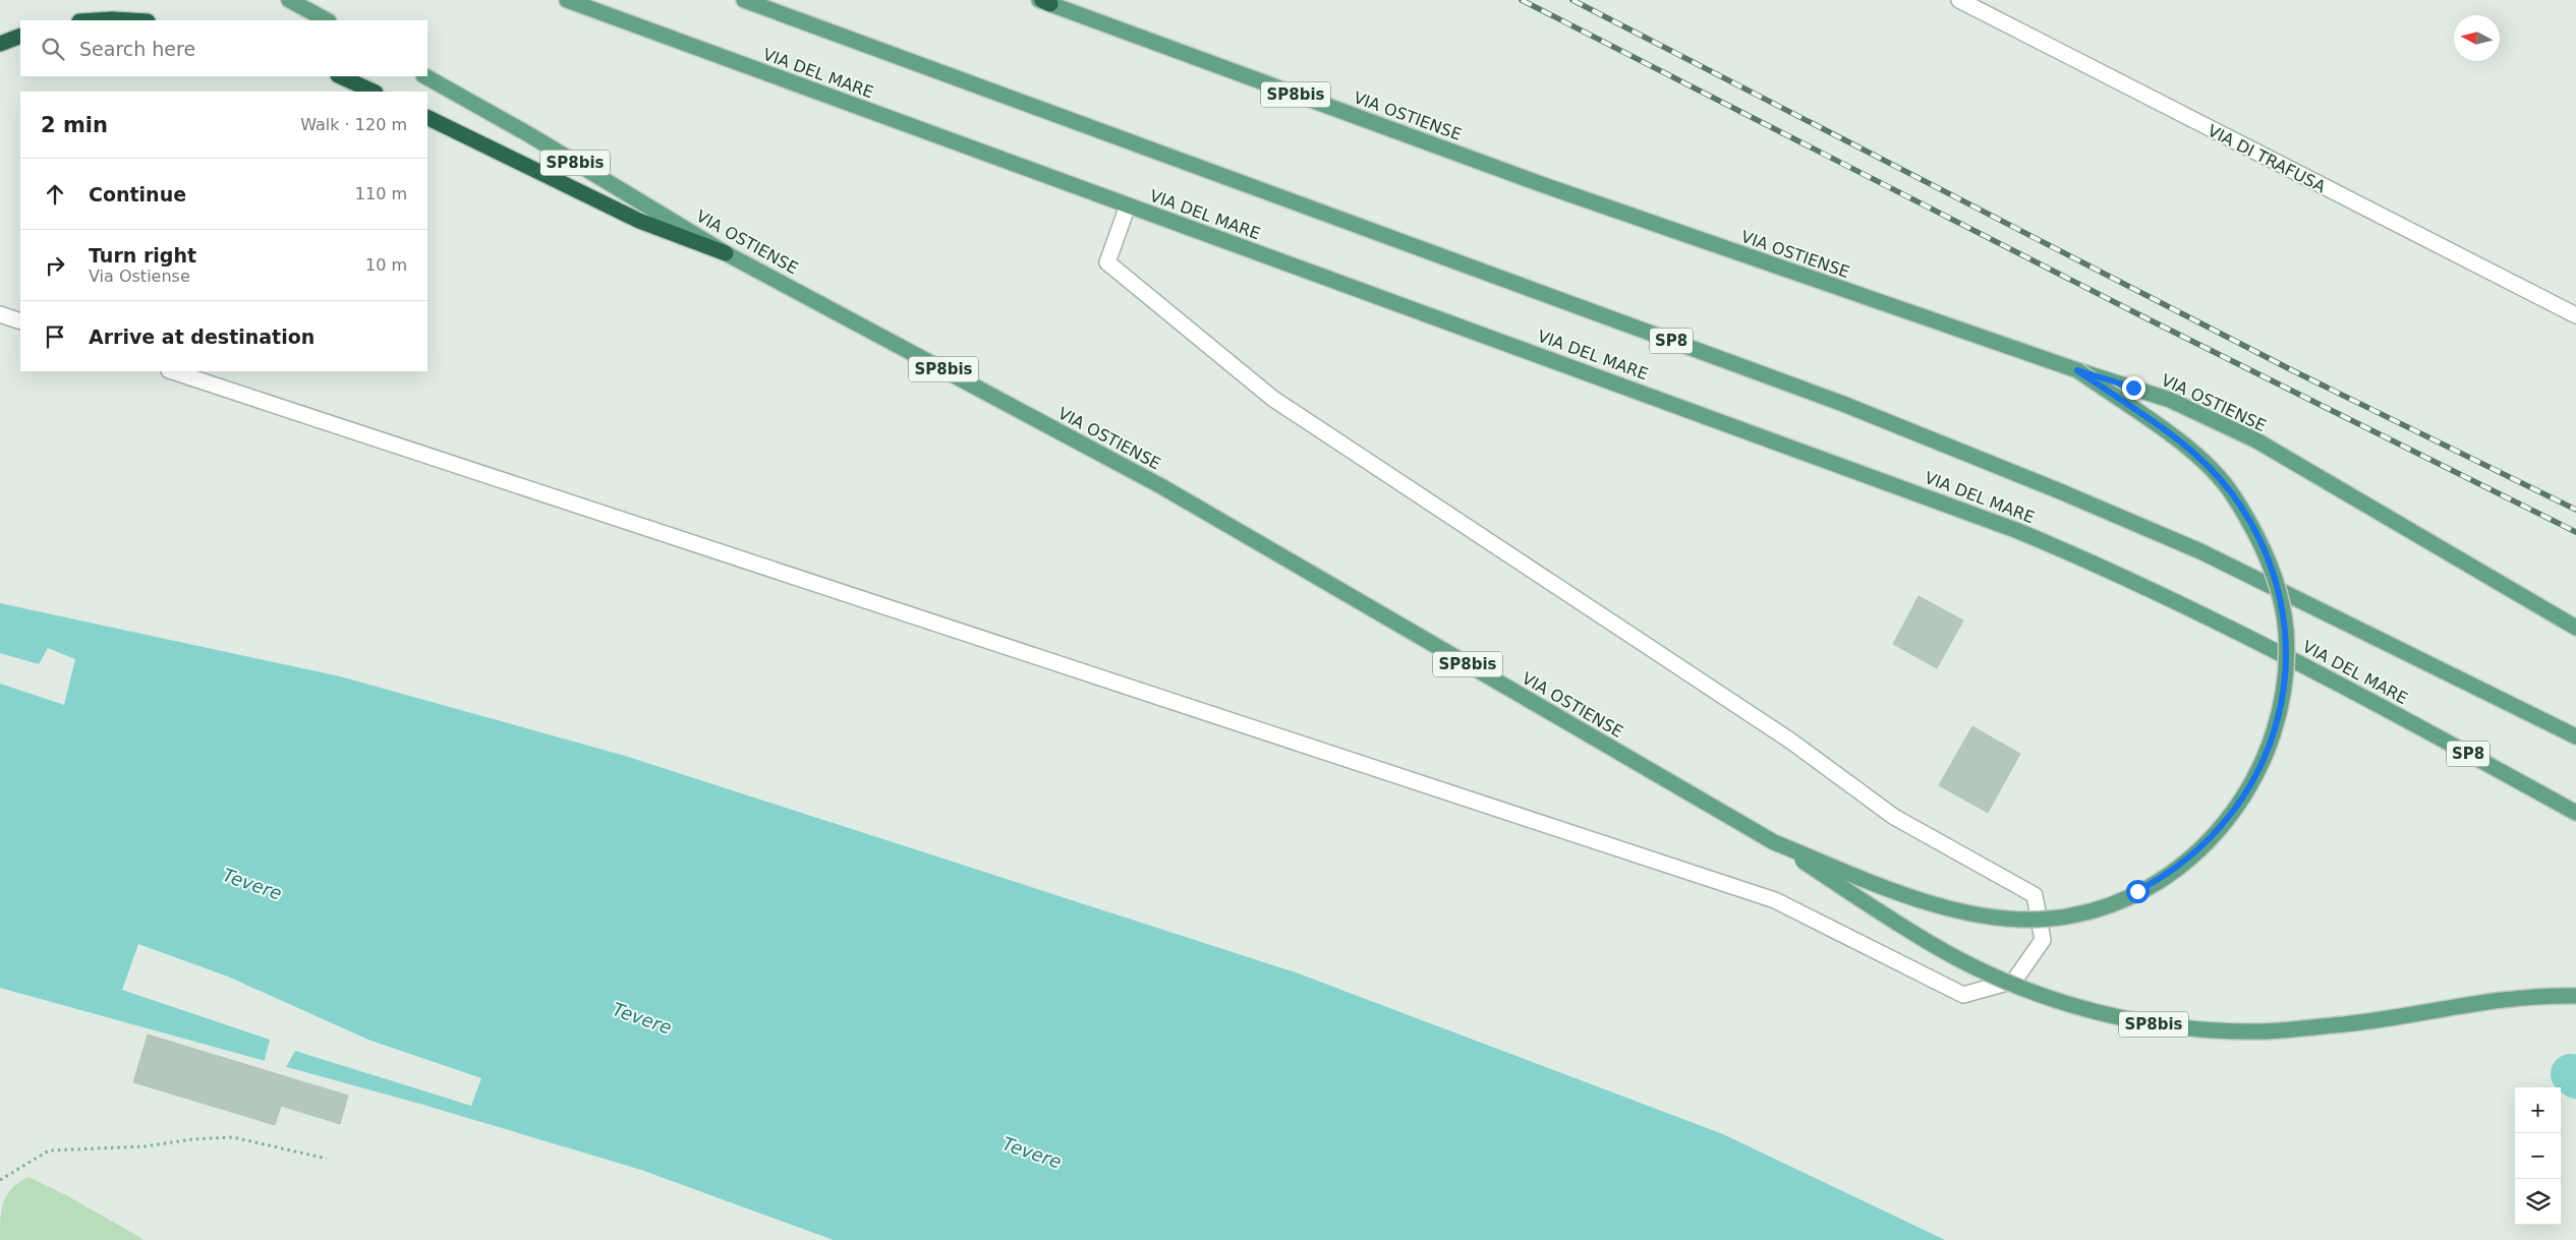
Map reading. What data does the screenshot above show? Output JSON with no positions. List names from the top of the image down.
{
  "streets": {
    "main road": [
      "VIA DEL MARE",
      "SP8bis",
      "VIA OSTIENSE",
      "SP8"
    ],
    "street": ["VIA DI TRAFUSA"]
  },
  "crossings": [
    ["SP8bis", "VIA OSTIENSE"]
  ],
  "water": ["Tevere"],
  "north": "left",
  "page": {
    "search": "Search here",
    "heading": ["2 min", "Walk · 120 m"],
    "list": [
      ["Continue", "110 m"],
      ["Turn right", "Via Ostiense", "10 m"],
      "Arrive at destination"
    ],
    "map_buttons": ["+", "−"]
  }
}
